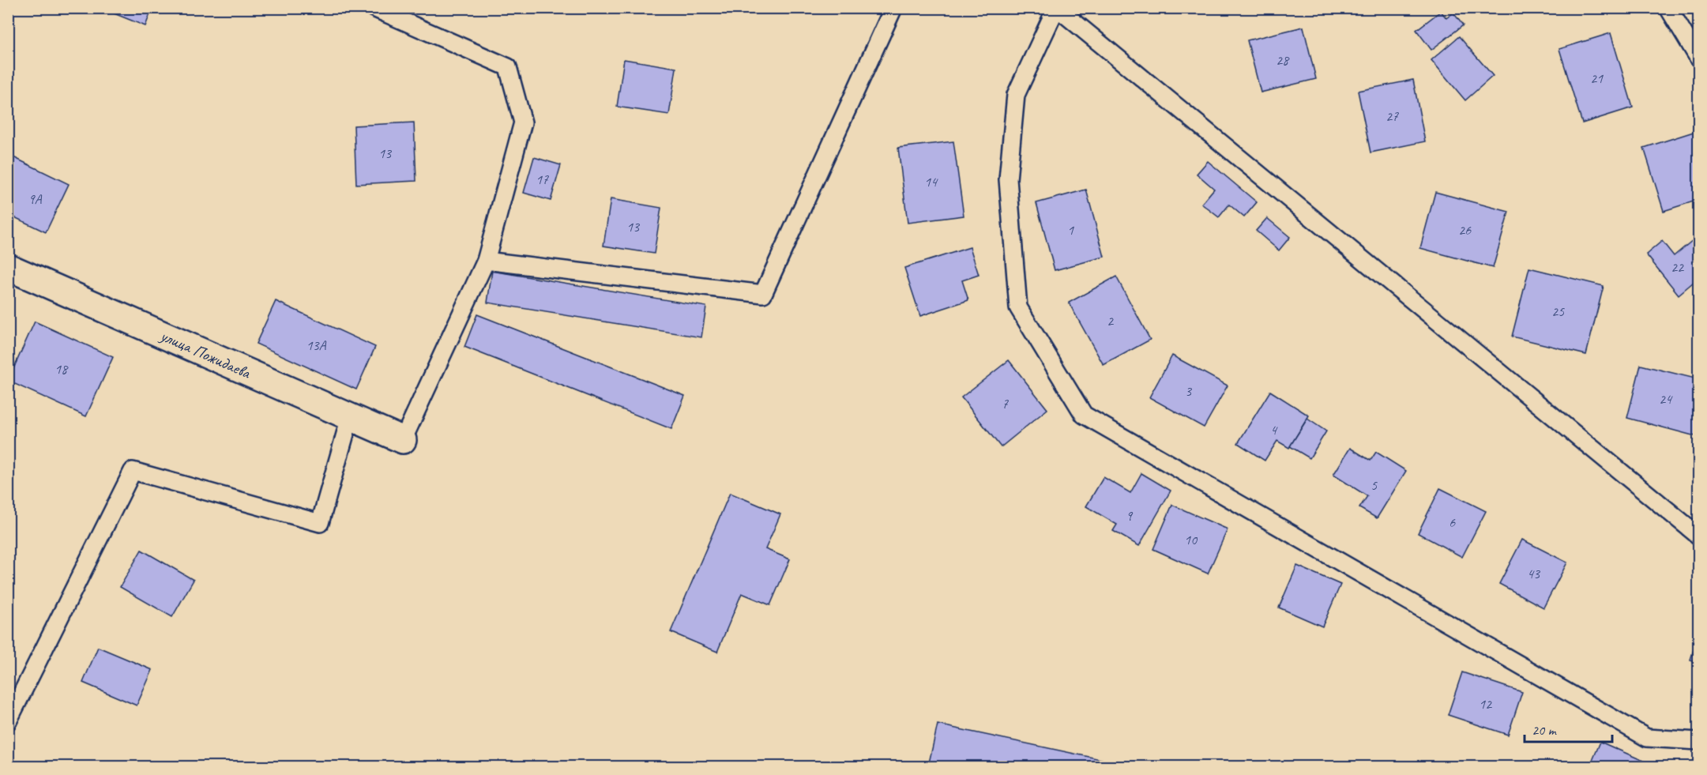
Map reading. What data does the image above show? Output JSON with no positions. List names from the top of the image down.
{
  "streets": {
    "street": ["улица Пожидаева"]
  },
  "house_numbers": [
    "28",
    "21",
    "27",
    "13",
    "17",
    "14",
    "9А",
    "13",
    "1",
    "26",
    "22",
    "25",
    "2",
    "13А",
    "18",
    "3",
    "24",
    "7",
    "4",
    "5",
    "9",
    "6",
    "10",
    "43",
    "12"
  ],
  "scale_bar": "20 m"
}
